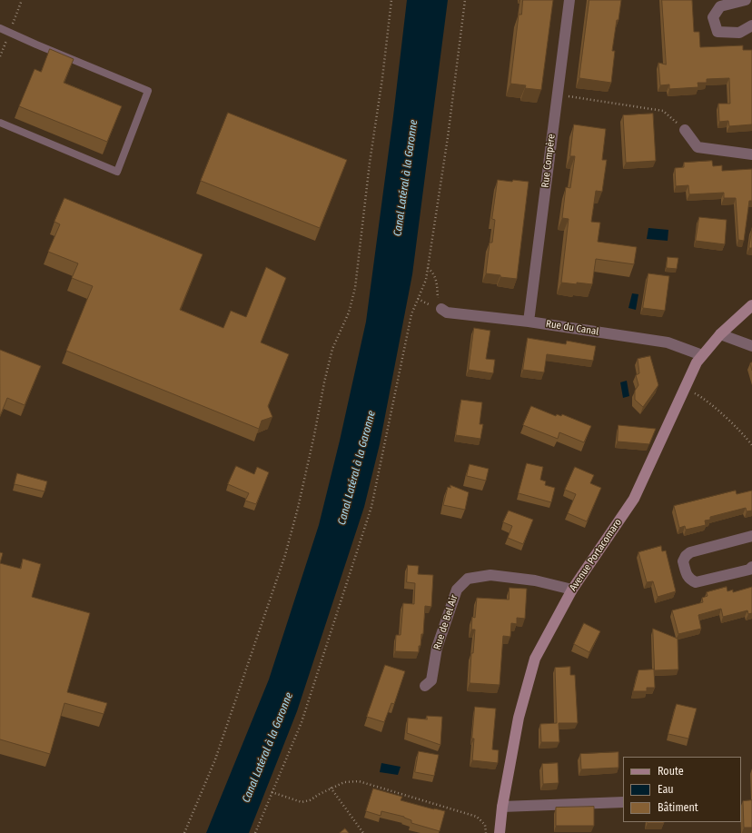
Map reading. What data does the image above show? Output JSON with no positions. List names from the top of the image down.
{
  "streets": {
    "street": [
      "Rue Compère",
      "Rue du Canal",
      "Avenue Portacomaro",
      "Rue de Bel Air"
    ]
  },
  "crossings": [
    ["Rue Compère", "Rue du Canal"],
    ["Rue du Canal", "Avenue Portacomaro"],
    ["Avenue Portacomaro", "Rue de Bel Air"]
  ],
  "water": ["Canal Latéral à la Garonne"],
  "legend": ["Route", "Eau", "Bâtiment"]
}
